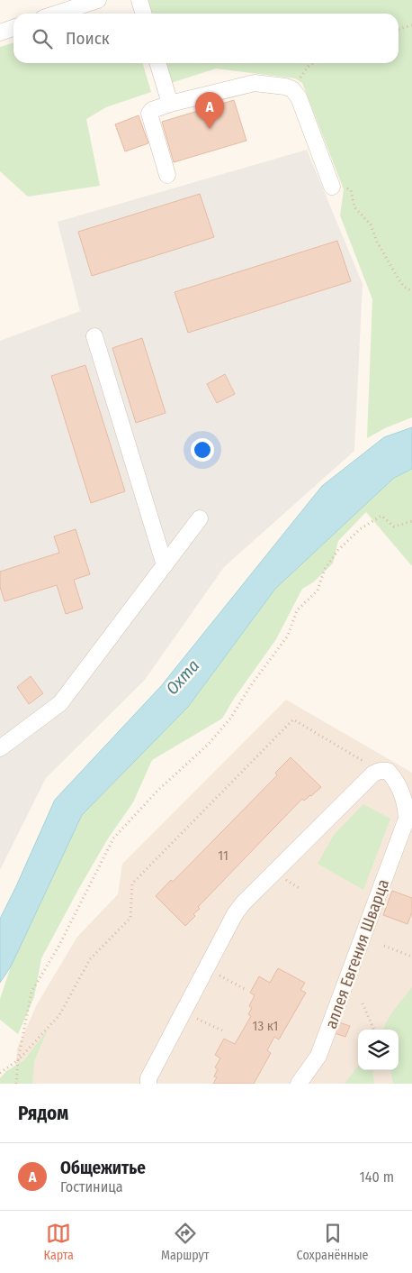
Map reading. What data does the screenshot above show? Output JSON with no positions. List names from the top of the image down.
{
  "streets": {
    "street": ["аллея Евгения Шварца"]
  },
  "water": ["Охта"],
  "house_numbers": ["11", "13 к1"],
  "page": {
    "search": "Поиск",
    "pins": "A",
    "heading": "Рядом",
    "list": [
      {
        "mark": "A",
        "name": "Общежитье",
        "note": "Гостиница",
        "value": "140 m"
      }
    ],
    "nav": ["Карта", "Маршрут", "Сохранённые"]
  }
}
